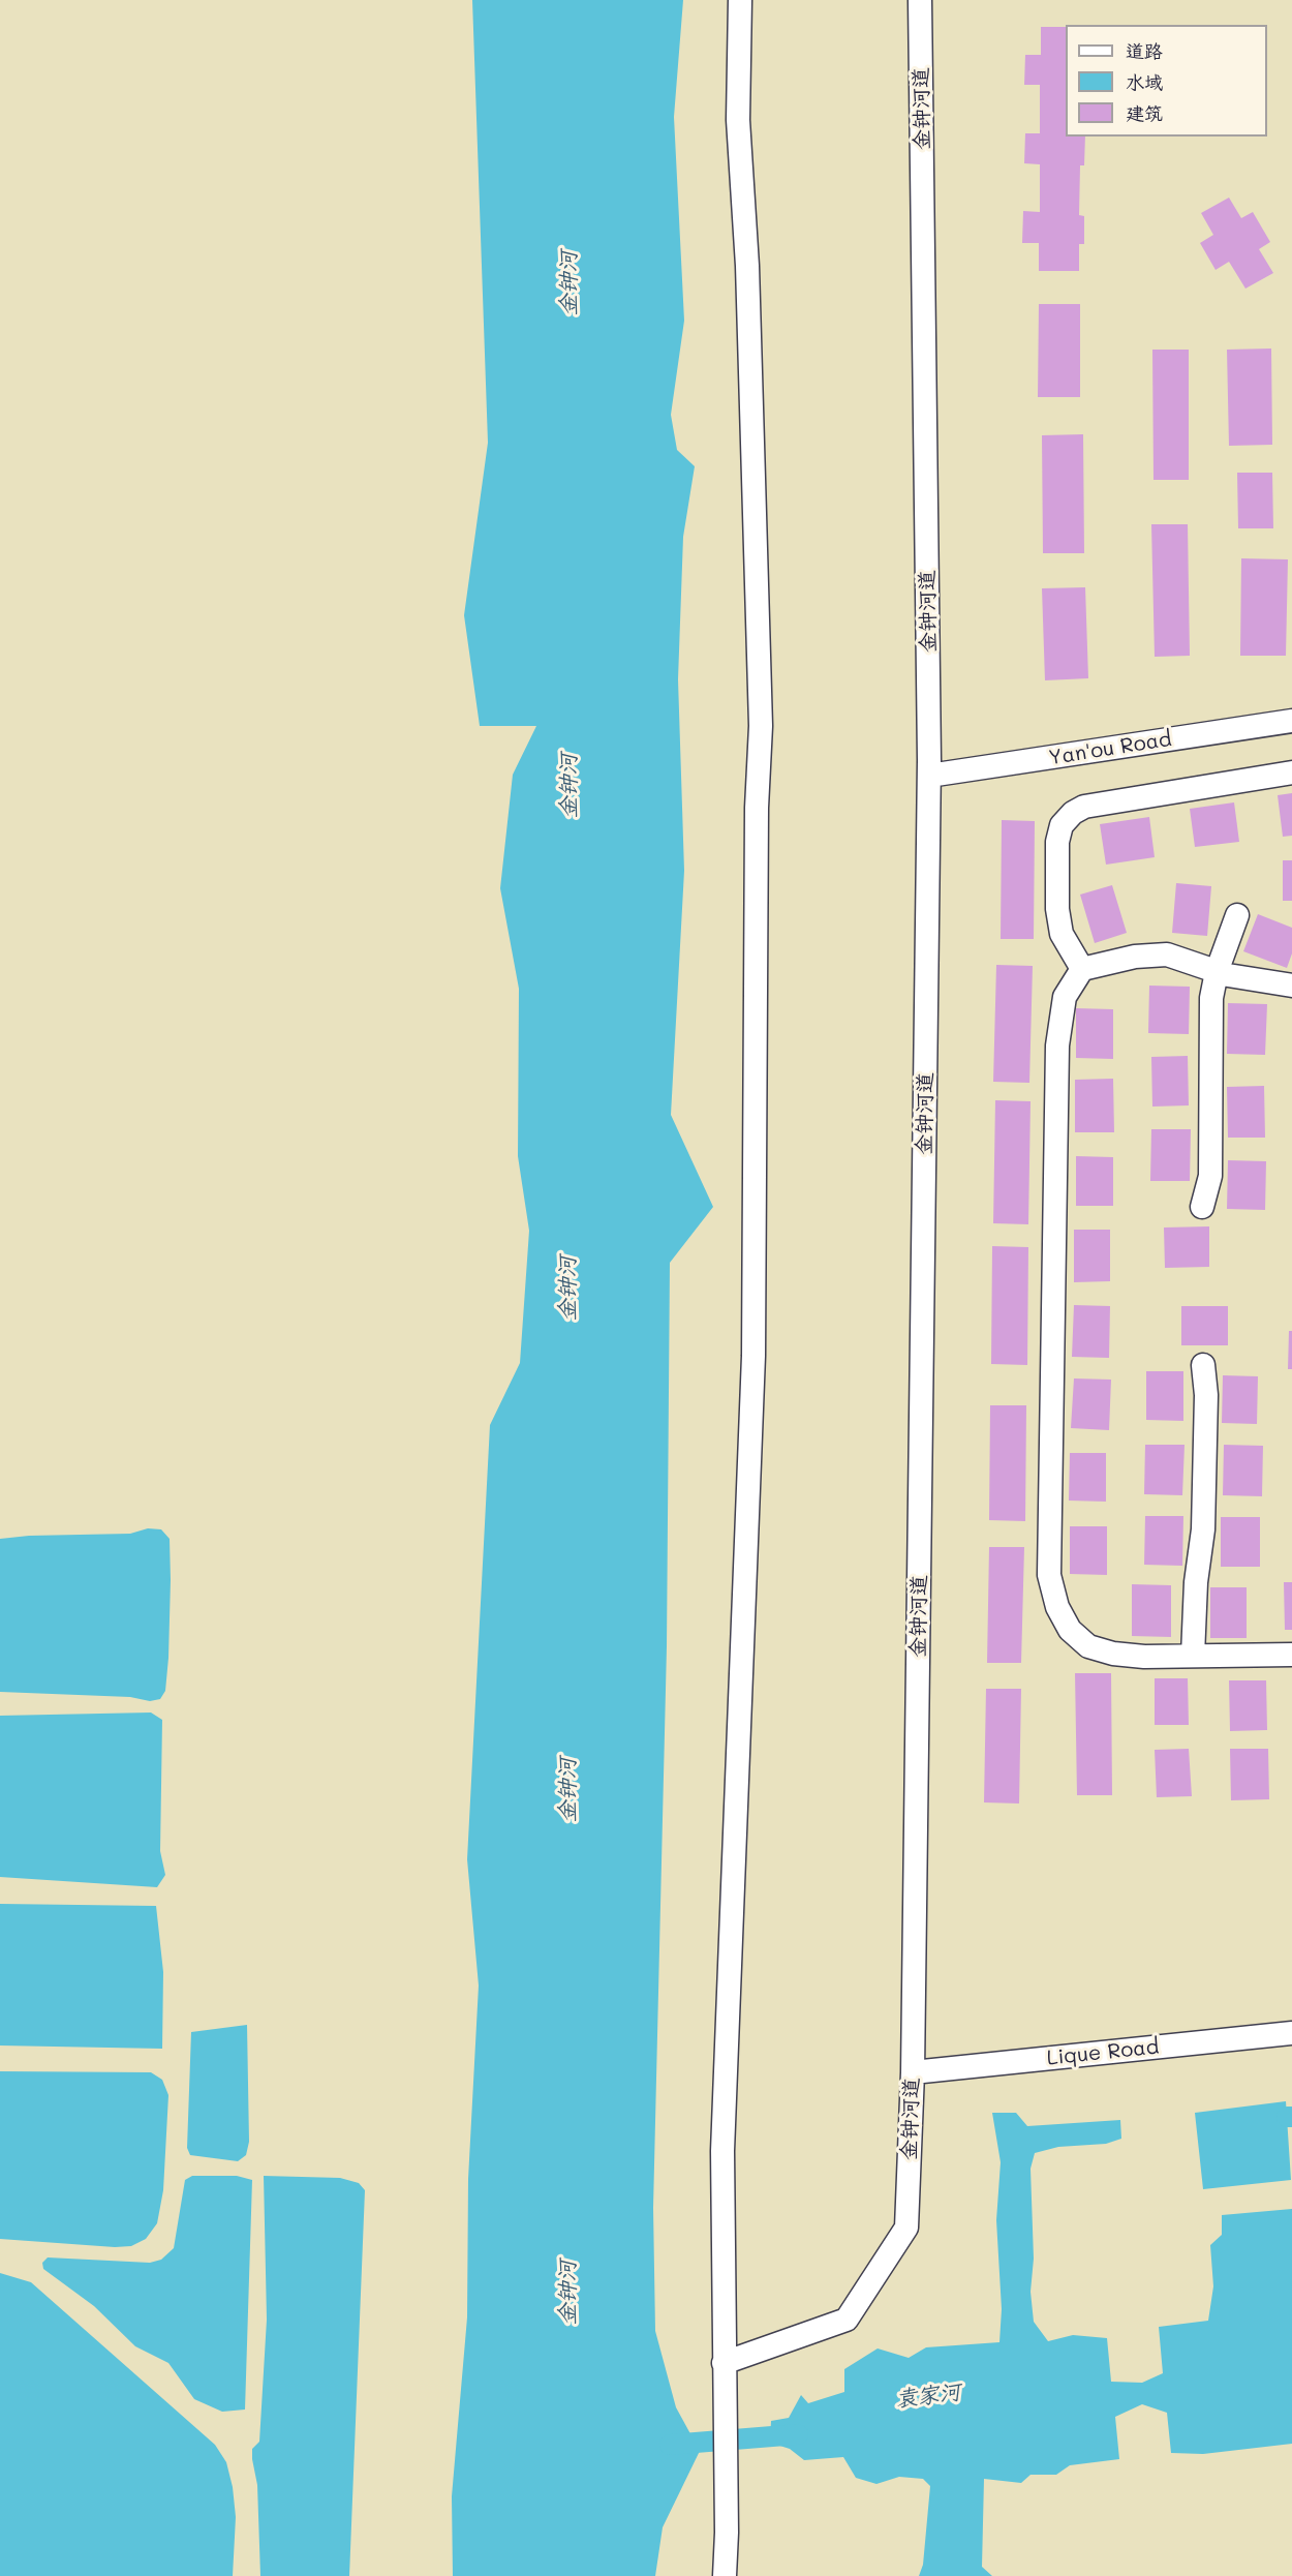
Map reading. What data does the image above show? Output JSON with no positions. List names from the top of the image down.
{
  "streets": {
    "street": ["金钟河道", "Yan'ou Road", "Lique Road"]
  },
  "crossings": [
    ["金钟河道", "Yan'ou Road"],
    ["金钟河道", "Lique Road"]
  ],
  "water": ["金钟河", "袁家河"],
  "legend": ["道路", "水域", "建筑"]
}
